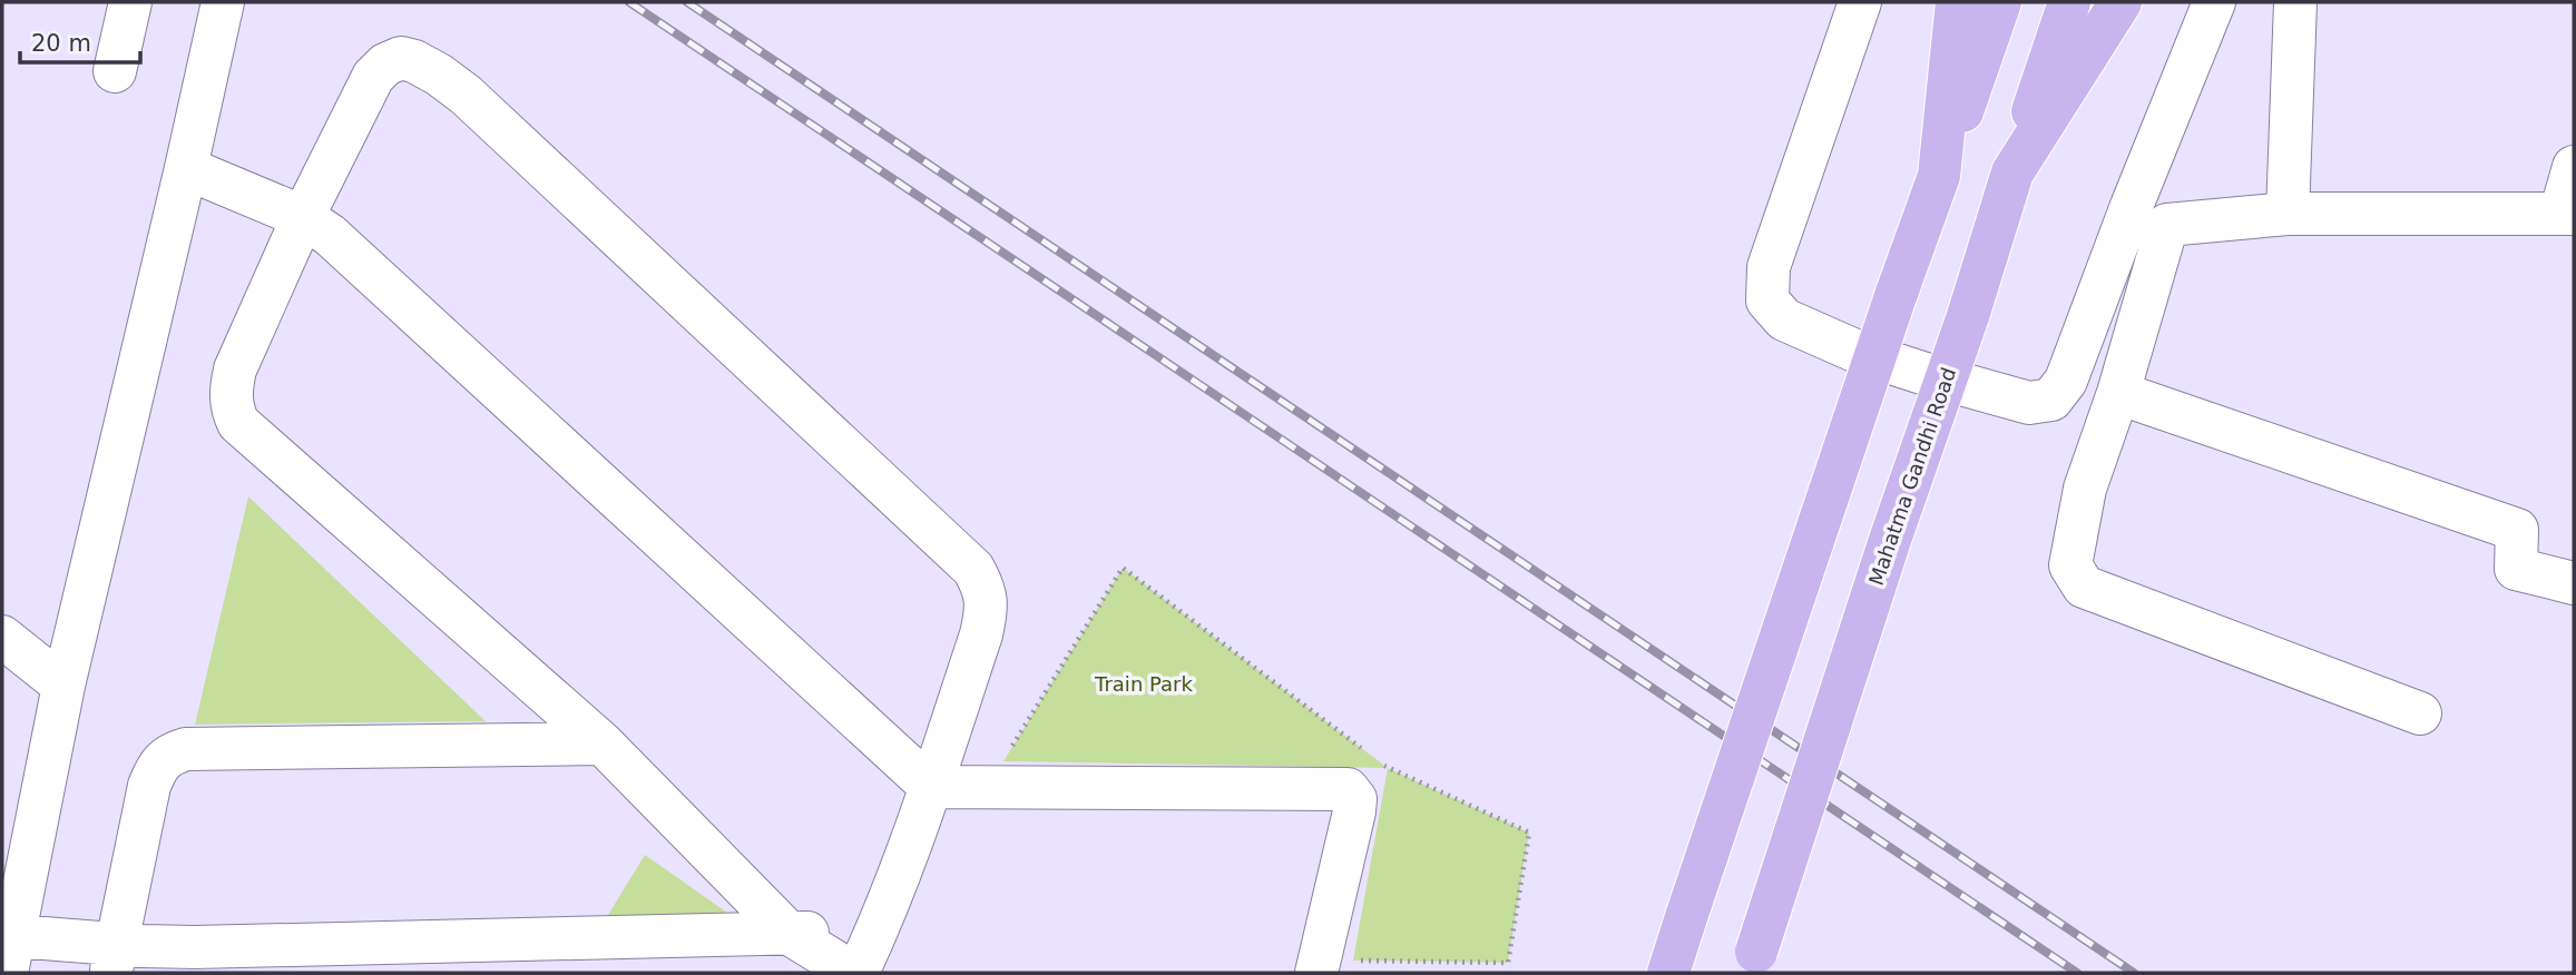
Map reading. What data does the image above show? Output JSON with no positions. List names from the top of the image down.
{
  "streets": {
    "main road": ["Mahatma Gandhi Road"]
  },
  "parks": ["Train Park"],
  "scale_bar": "20 m"
}
